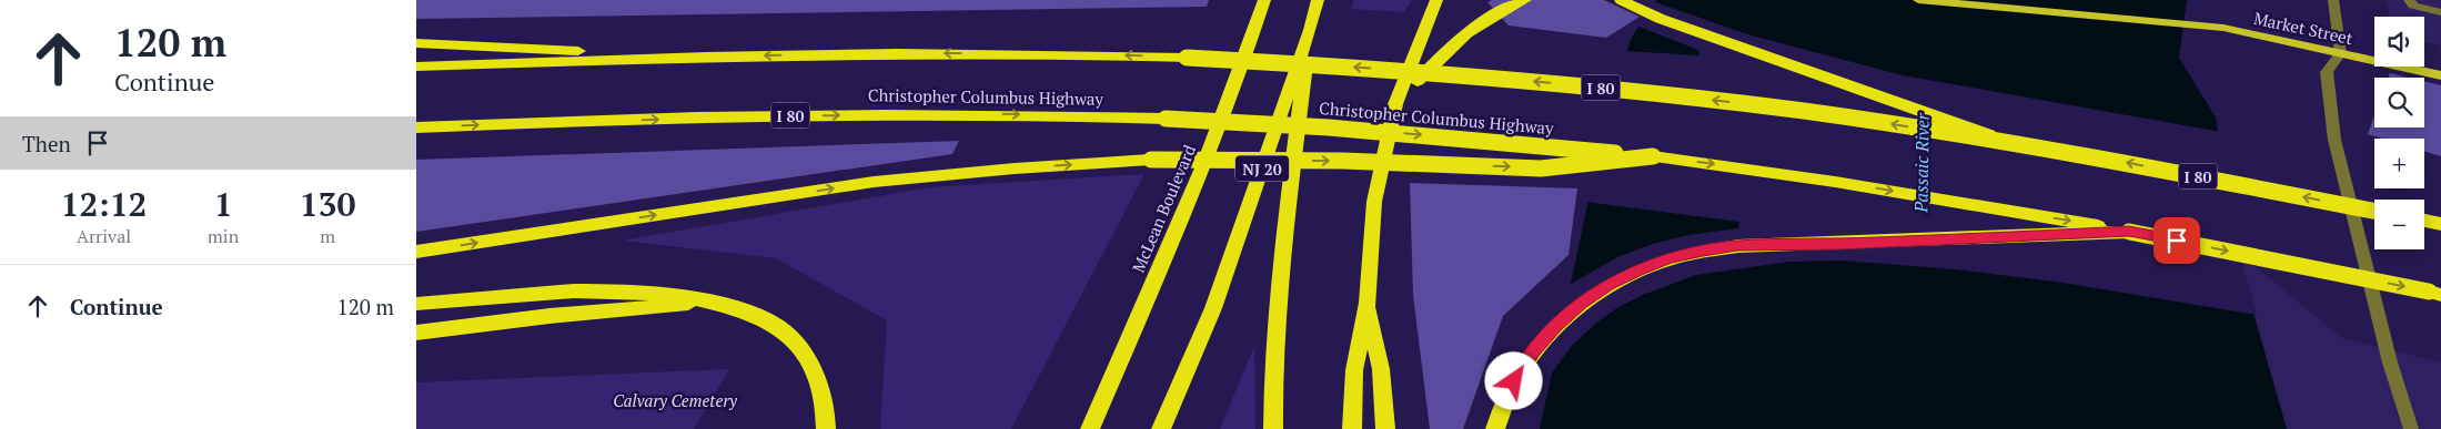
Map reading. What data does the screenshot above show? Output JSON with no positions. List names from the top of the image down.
{
  "streets": {
    "highway": [
      "I 80",
      "Christopher Columbus Highway",
      "NJ 20",
      "McLean Boulevard"
    ],
    "main road": ["Market Street"]
  },
  "water": ["Passaic River"],
  "parks": ["Calvary Cemetery"],
  "page": {
    "turn": ["120 m", "Continue"],
    "map_buttons": ["+", "−"],
    "then": "Then",
    "eta": [
      "12:12",
      "Arrival",
      "1",
      "min",
      "130",
      "m"
    ],
    "list": [
      {
        "name": "Continue",
        "value": "120 m"
      }
    ]
  }
}
